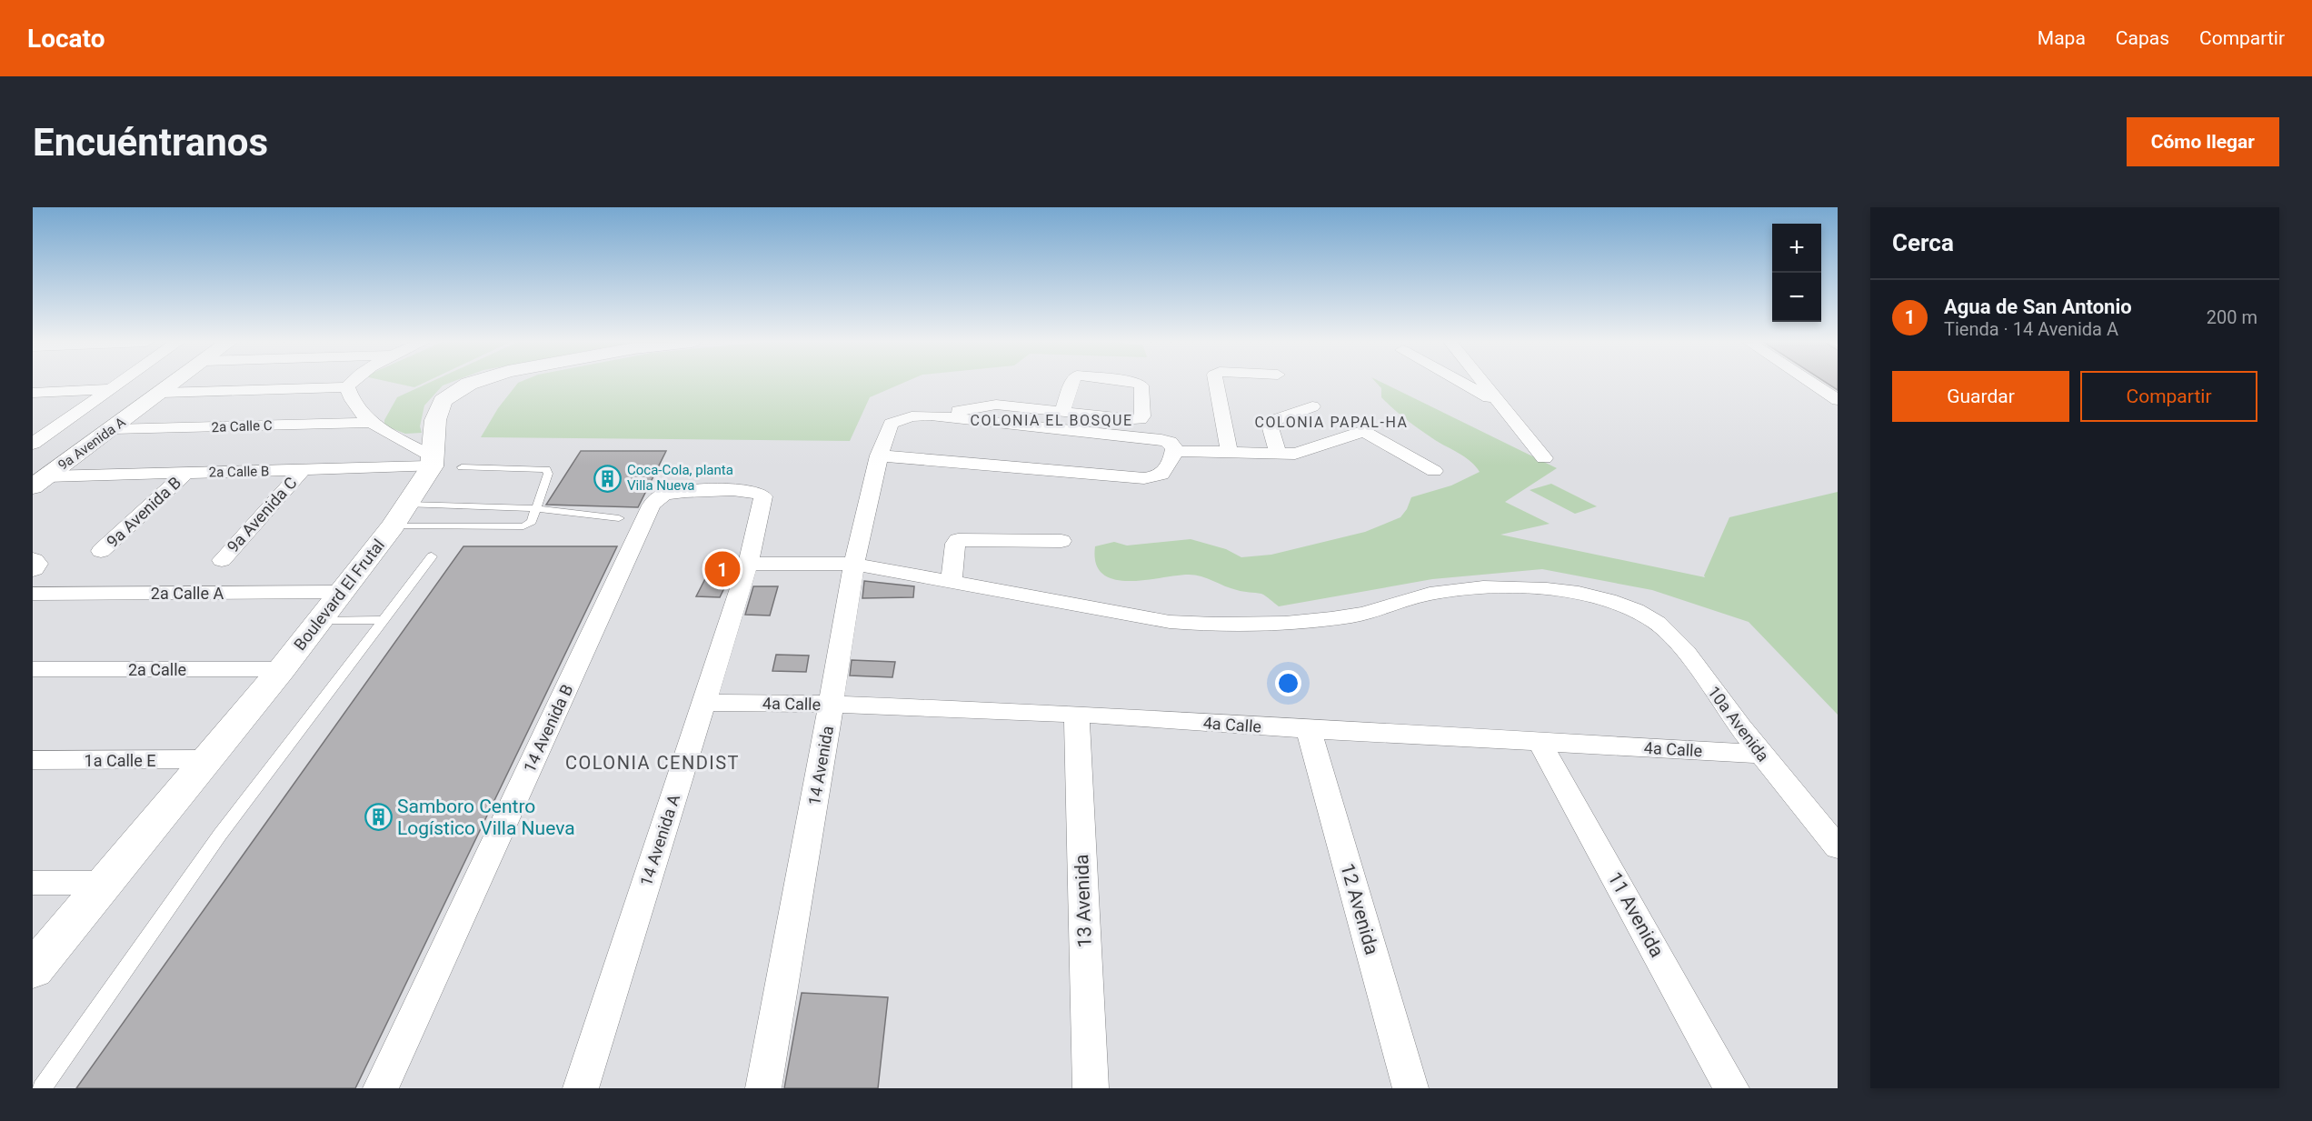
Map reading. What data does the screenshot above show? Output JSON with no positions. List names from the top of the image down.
{
  "streets": {
    "main road": ["9a Avenida A", "Boulevard El Frutal"],
    "street": [
      "2a Calle C",
      "2a Calle B",
      "9a Avenida B",
      "9a Avenida C",
      "2a Calle A",
      "2a Calle",
      "4a Calle",
      "10a Avenida",
      "14 Avenida B",
      "1a Calle E",
      "14 Avenida",
      "14 Avenida A",
      "13 Avenida",
      "12 Avenida",
      "11 Avenida"
    ]
  },
  "crossings": [
    ["2a Calle C", "9a Avenida A"],
    ["9a Avenida A", "2a Calle B"],
    ["2a Calle B", "9a Avenida B"],
    ["2a Calle B", "9a Avenida C"],
    ["2a Calle B", "Boulevard El Frutal"],
    ["2a Calle A", "Boulevard El Frutal"],
    ["Boulevard El Frutal", "2a Calle"],
    ["Boulevard El Frutal", "1a Calle E"],
    ["4a Calle", "10a Avenida"],
    ["4a Calle", "14 Avenida"],
    ["4a Calle", "14 Avenida A"],
    ["4a Calle", "13 Avenida"],
    ["4a Calle", "12 Avenida"],
    ["4a Calle", "11 Avenida"],
    ["10a Avenida", "14 Avenida"],
    ["10a Avenida", "14 Avenida A"],
    ["14 Avenida B", "14 Avenida A"]
  ],
  "districts": ["COLONIA EL BOSQUE", "COLONIA PAPAL-HA", "COLONIA CENDIST"],
  "places": {
    "building": ["Coca-Cola, planta Villa Nueva", "Samboro Centro Logístico Villa Nueva"]
  },
  "page": {
    "header": "Locato",
    "nav": ["Mapa", "Capas", "Compartir"],
    "buttons": [
      "Cómo llegar",
      ["Guardar", "Compartir"]
    ],
    "title": "Encuéntranos",
    "heading": "Cerca",
    "map_buttons": ["+", "−"],
    "list": [
      {
        "mark": "1",
        "name": "Agua de San Antonio",
        "note": "Tienda · 14 Avenida A",
        "value": "200 m"
      }
    ],
    "pins": "1"
  }
}
